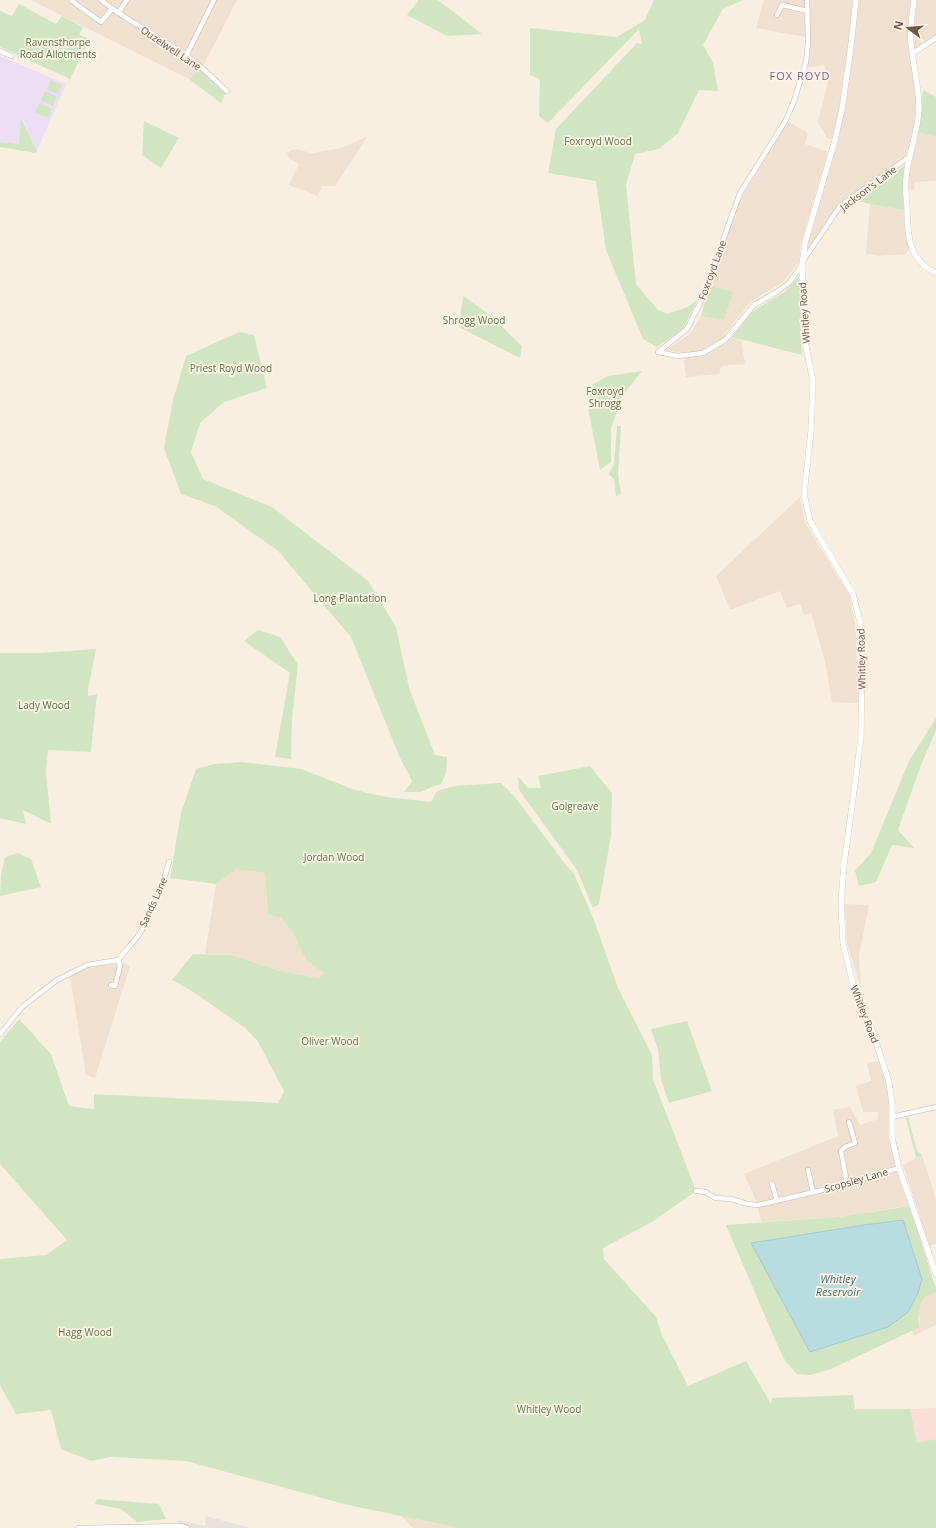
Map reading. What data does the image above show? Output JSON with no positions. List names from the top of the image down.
{
  "streets": {
    "street": [
      "Ouzelwell Lane",
      "Jackson's Lane",
      "Foxroyd Lane",
      "Whitley Road",
      "Sands Lane",
      "Scopsley Lane"
    ]
  },
  "crossings": [
    ["Jackson's Lane", "Foxroyd Lane"],
    ["Jackson's Lane", "Whitley Road"],
    ["Foxroyd Lane", "Whitley Road"],
    ["Whitley Road", "Scopsley Lane"]
  ],
  "districts": ["FOX ROYD"],
  "water": ["Whitley Reservoir"],
  "parks": [
    "Ravensthorpe Road Allotments",
    "Foxroyd Wood",
    "Shrogg Wood",
    "Priest Royd Wood",
    "Foxroyd Shrogg",
    "Long Plantation",
    "Lady Wood",
    "Golgreave",
    "Jordan Wood",
    "Oliver Wood",
    "Hagg Wood",
    "Whitley Wood"
  ],
  "north": "left"
}
